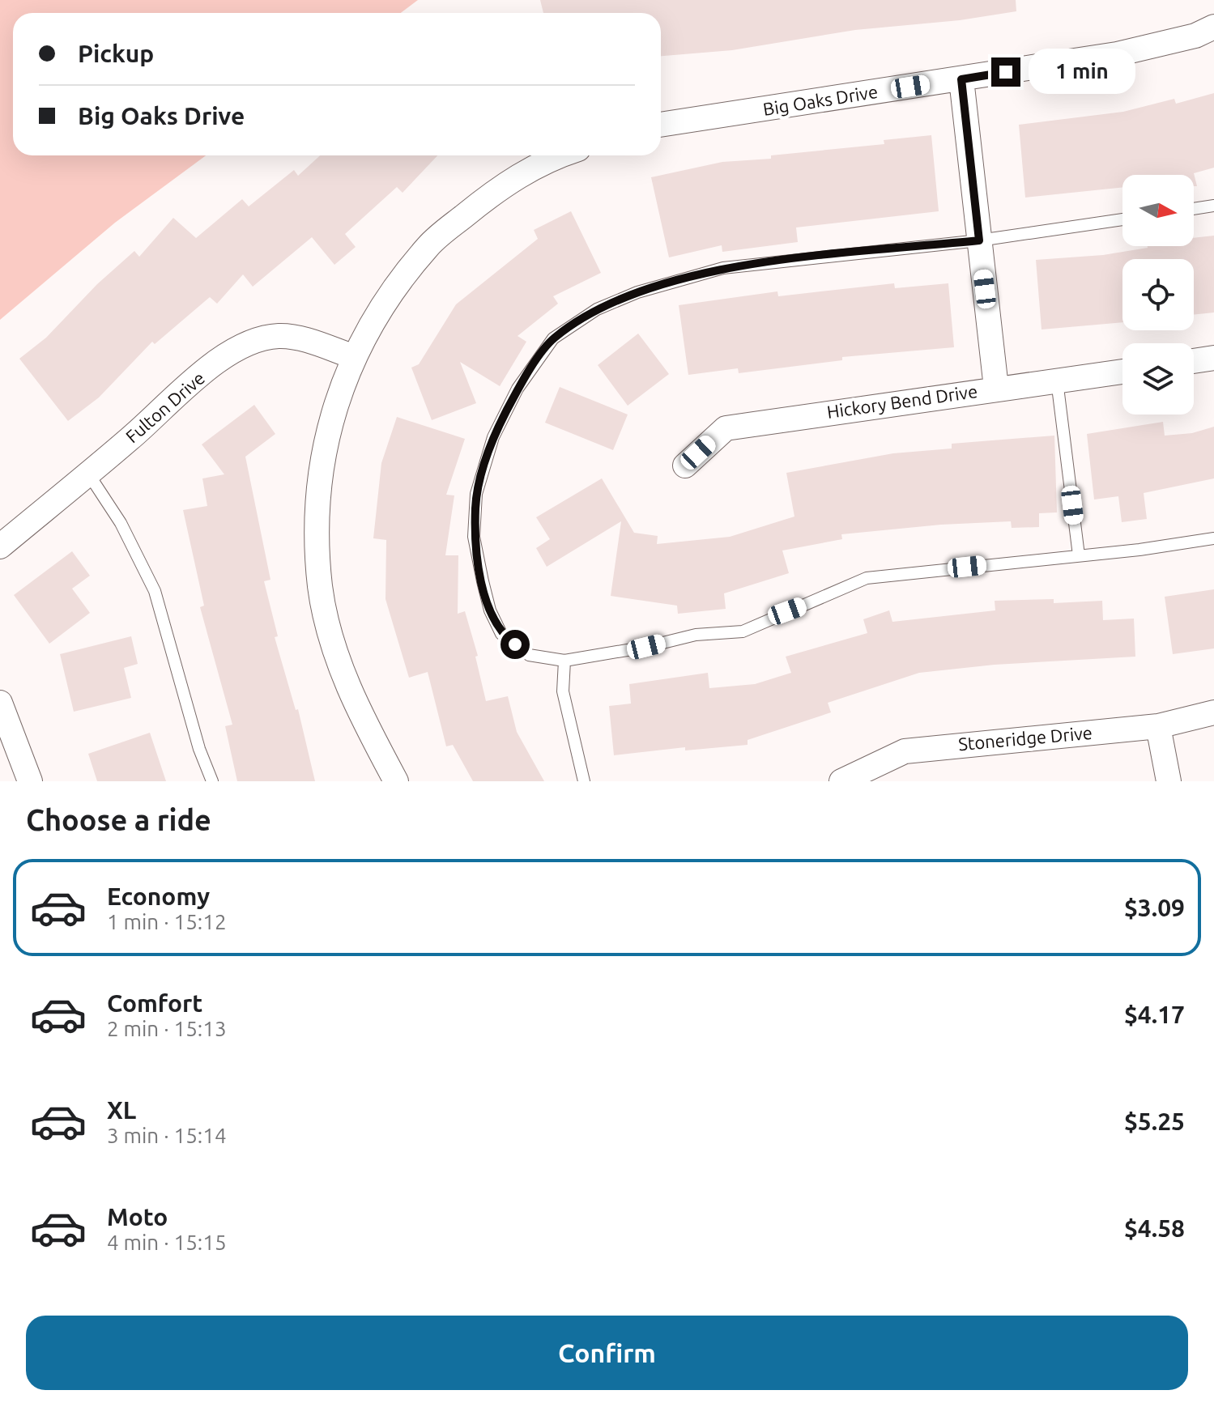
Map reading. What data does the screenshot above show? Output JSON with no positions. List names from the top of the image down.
{
  "streets": {
    "street": [
      "Big Oaks Drive",
      "Hickory Bend Drive",
      "Fulton Drive",
      "Stoneridge Drive"
    ]
  },
  "north": "right",
  "page": {
    "banner": ["Pickup", "Big Oaks Drive"],
    "bubble": "1 min",
    "heading": "Choose a ride",
    "list": [
      {
        "name": "Economy",
        "note": "1 min · 15:12",
        "value": "$3.09"
      },
      {
        "name": "Comfort",
        "note": "2 min · 15:13",
        "value": "$4.17"
      },
      {
        "name": "XL",
        "note": "3 min · 15:14",
        "value": "$5.25"
      },
      {
        "name": "Moto",
        "note": "4 min · 15:15",
        "value": "$4.58"
      }
    ],
    "buttons": "Confirm"
  }
}
